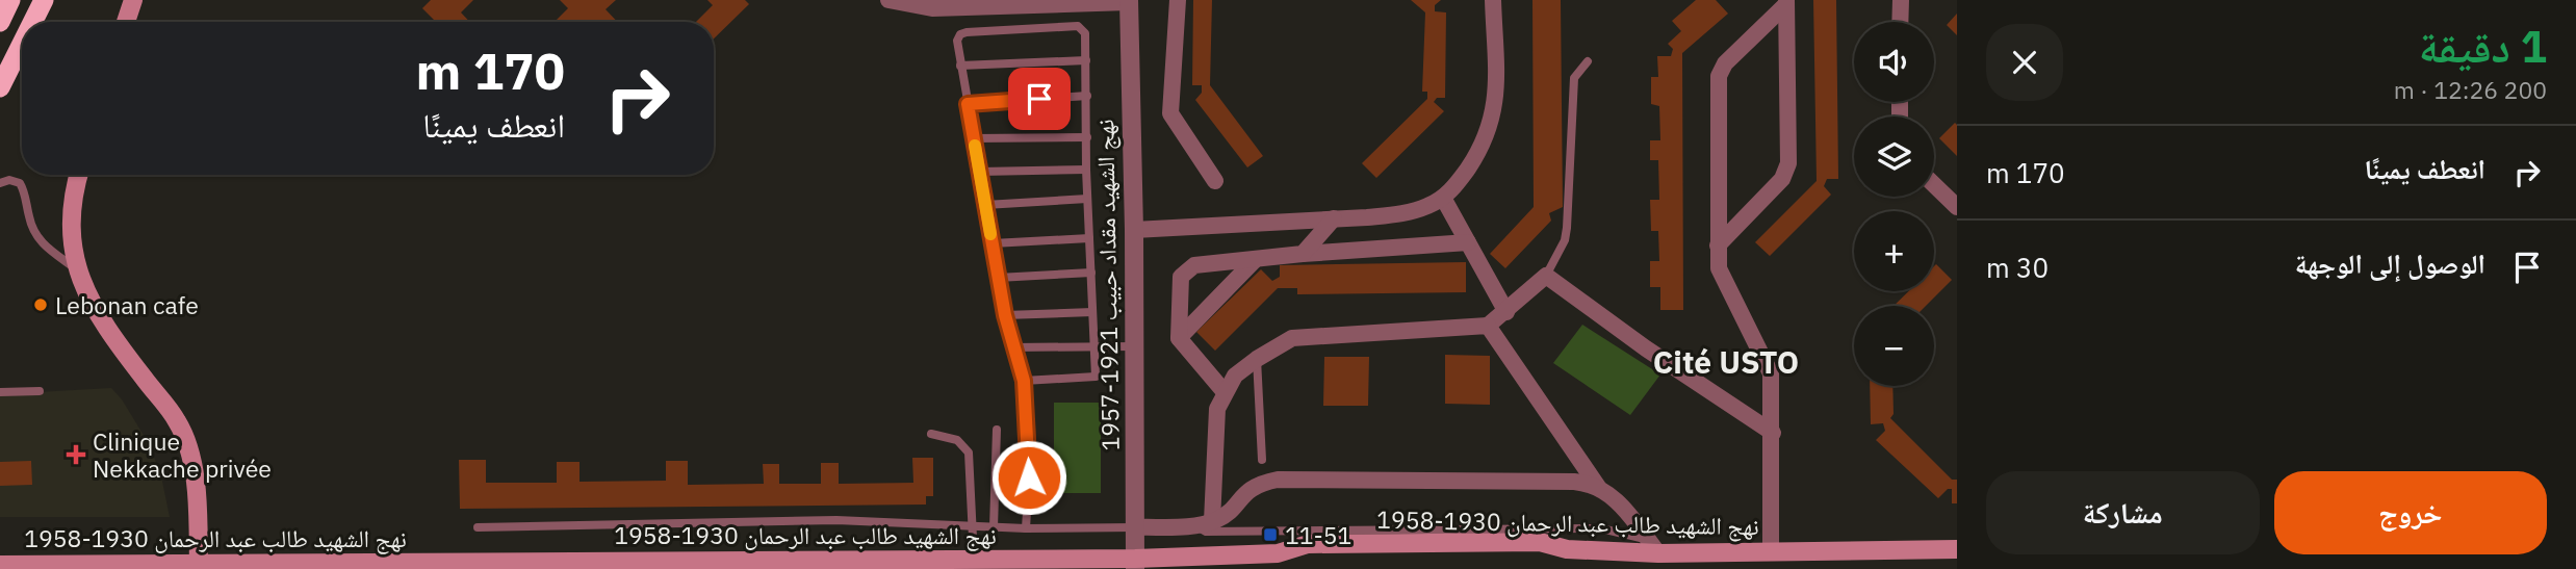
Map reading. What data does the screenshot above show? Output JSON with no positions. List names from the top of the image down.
{
  "streets": {
    "main road": ["نهج الشهيد طالب عبد الرحمان 1930-1958"],
    "street": ["نهج الشهيد مقداد حبيب 1921-1957"]
  },
  "crossings": [
    ["نهج الشهيد مقداد حبيب 1921-1957", "نهج الشهيد طالب عبد الرحمان 1930-1958"]
  ],
  "districts": ["Cité USTO"],
  "places": {
    "other": ["Lebonan cafe"],
    "health": ["Clinique Nekkache privée"],
    "transit": ["11-51"]
  },
  "page": {
    "heading": ["1 دقيقة", "200 m · 12:26"],
    "map_buttons": ["+", "−"],
    "turn": ["170 m", "انعطف يمينًا"],
    "list": [
      {
        "name": "انعطف يمينًا",
        "value": "170 m"
      },
      {
        "name": "الوصول إلى الوجهة",
        "value": "30 m"
      }
    ],
    "buttons": ["خروج", "مشاركة"]
  }
}
